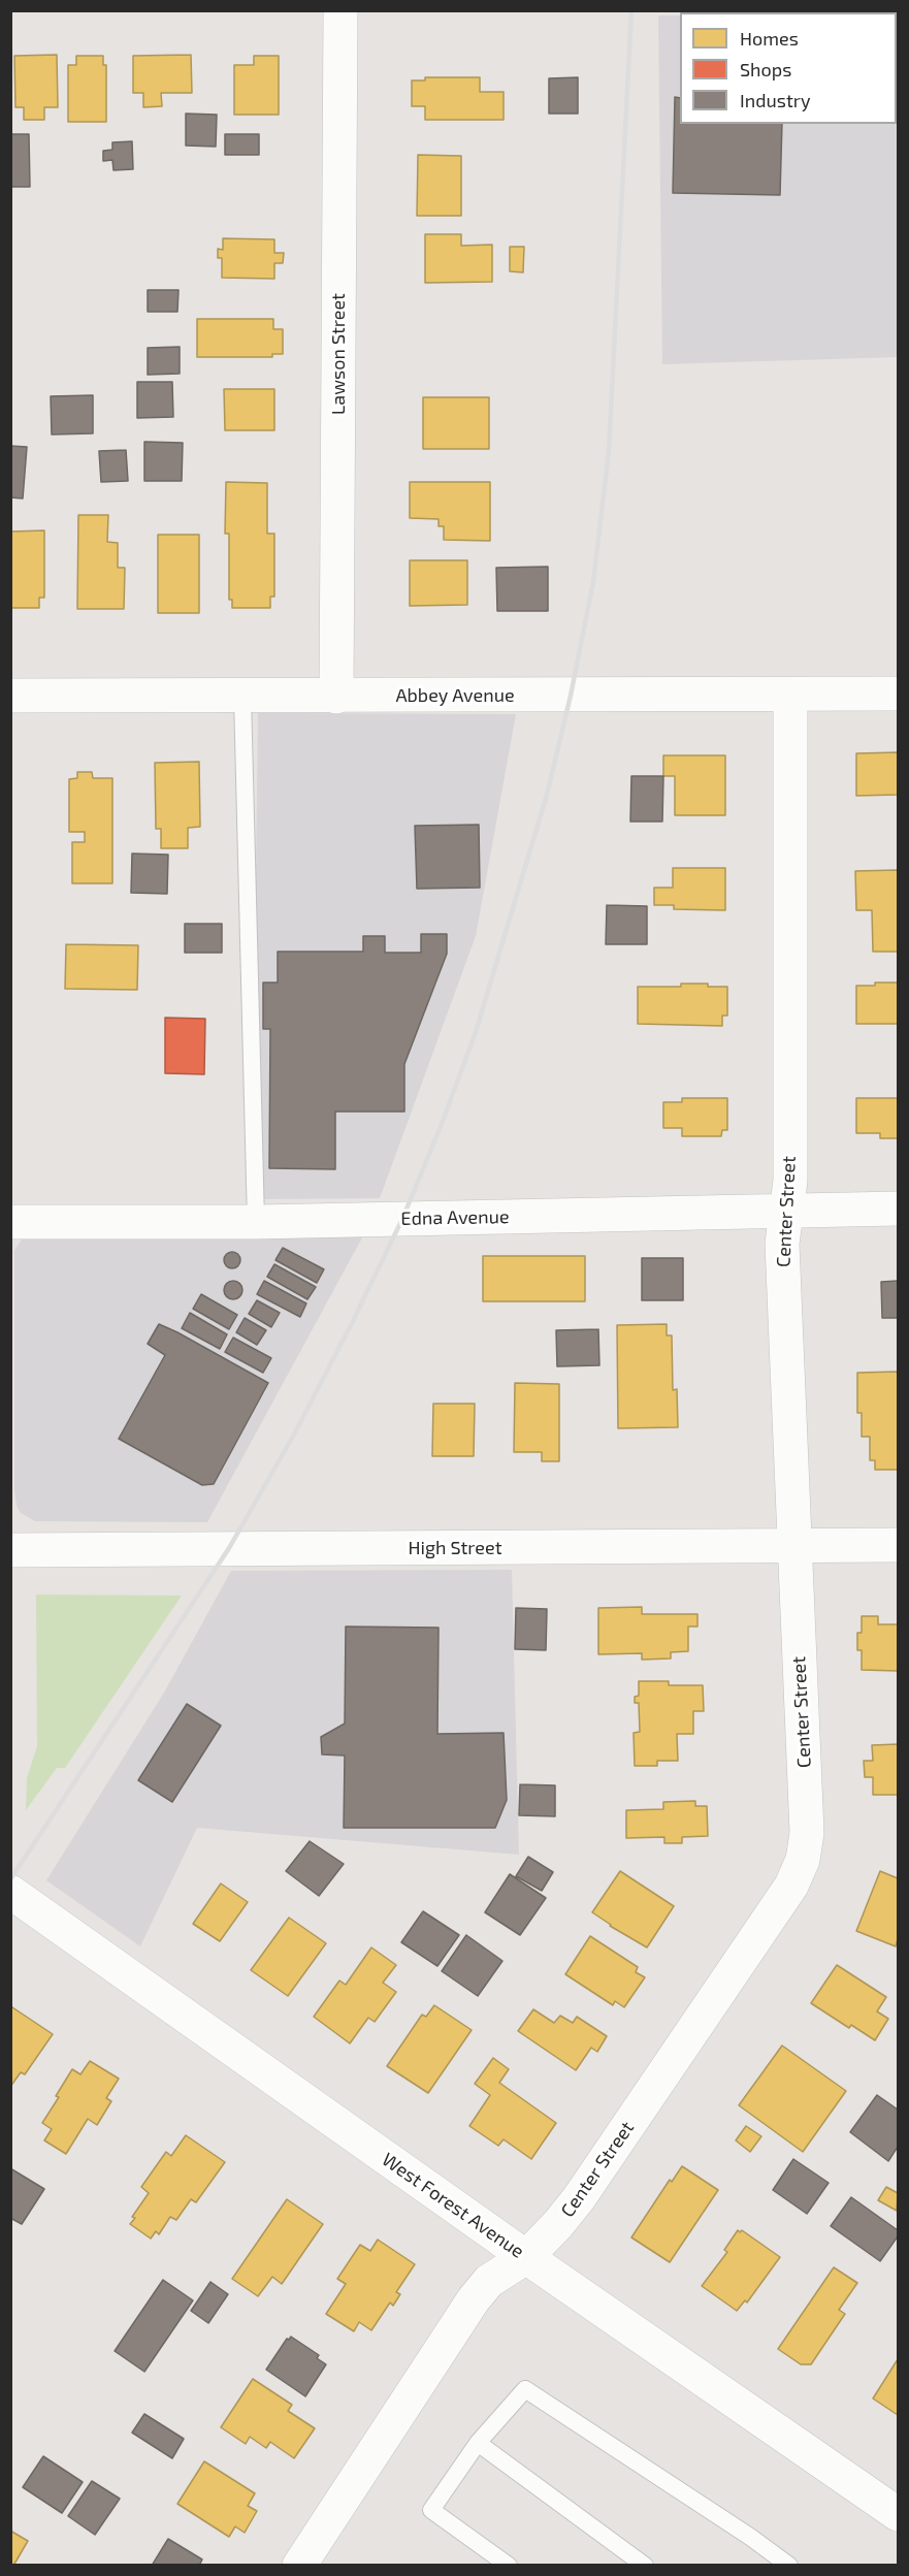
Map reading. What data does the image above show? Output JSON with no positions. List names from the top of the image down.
{
  "streets": {
    "street": [
      "Lawson Street",
      "Abbey Avenue",
      "Center Street",
      "Edna Avenue",
      "High Street",
      "West Forest Avenue"
    ]
  },
  "crossings": [
    ["Lawson Street", "Abbey Avenue"],
    ["Abbey Avenue", "Center Street"],
    ["Center Street", "Edna Avenue"],
    ["Center Street", "High Street"],
    ["Center Street", "West Forest Avenue"]
  ],
  "legend": ["Homes", "Shops", "Industry"]
}
